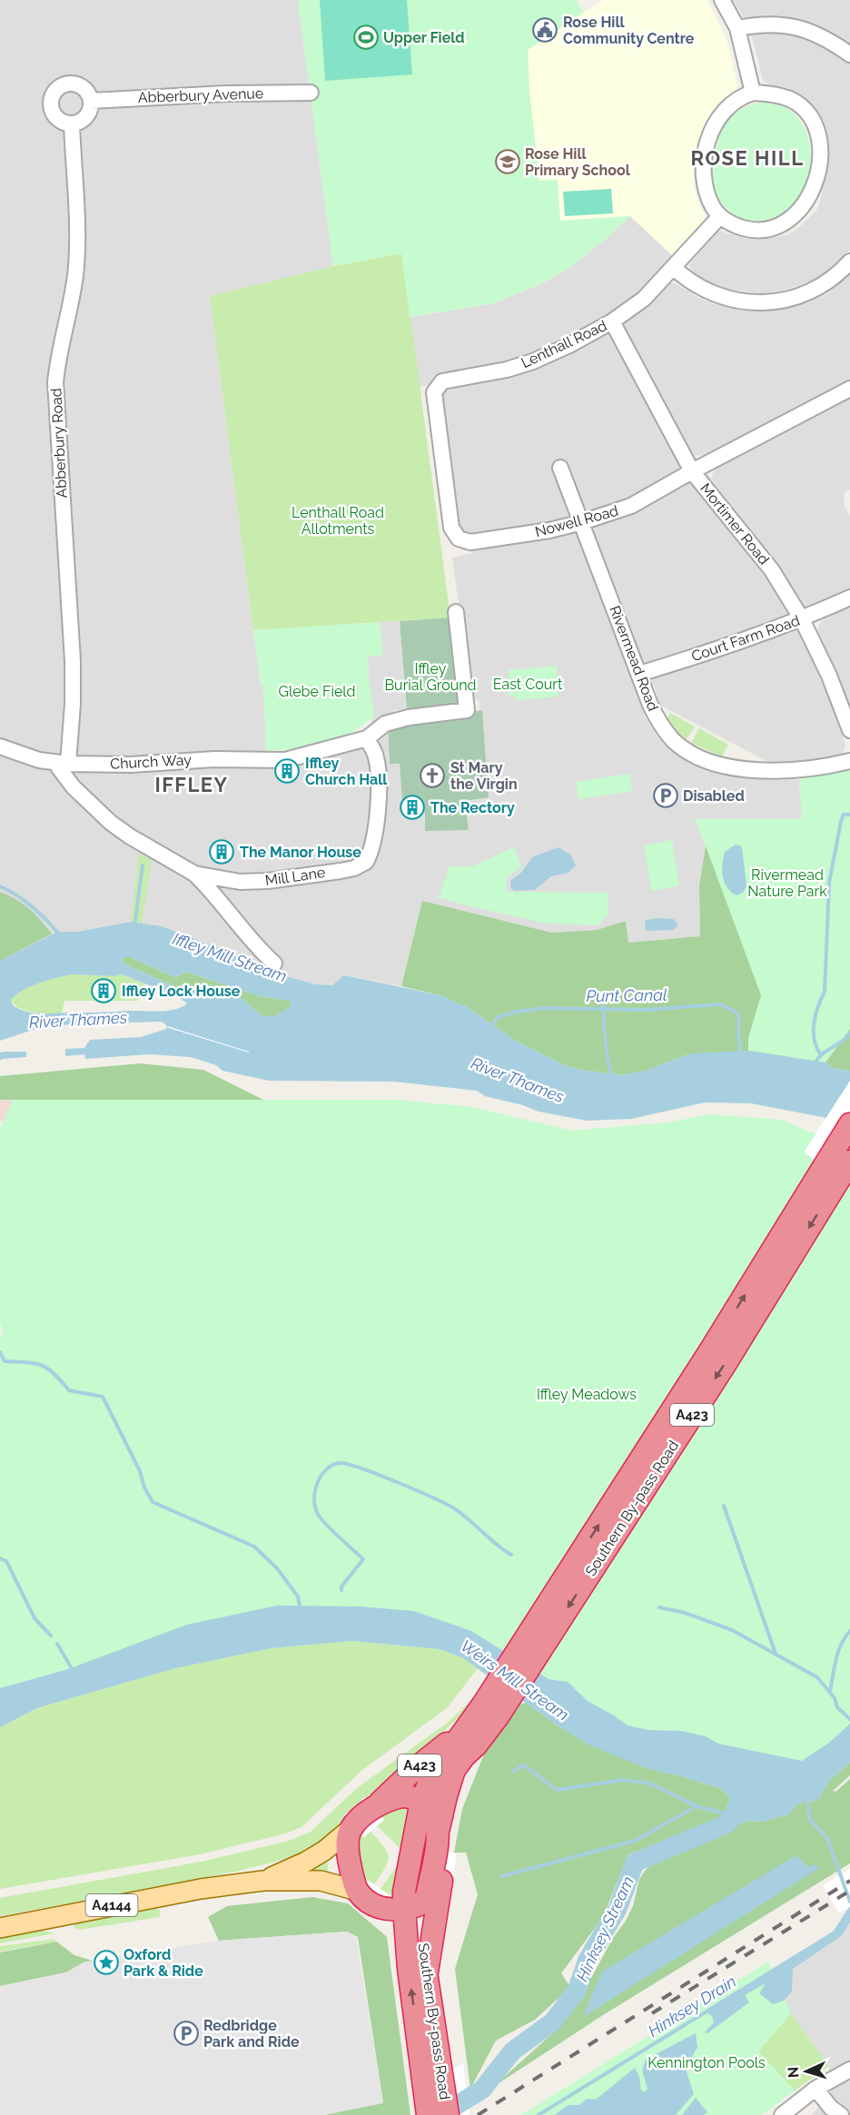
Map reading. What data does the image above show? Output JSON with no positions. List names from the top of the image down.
{
  "streets": {
    "highway": ["A423", "Southern By-pass Road"],
    "main road": ["A4144"],
    "street": [
      "Abberbury Avenue",
      "Lenthall Road",
      "Abberbury Road",
      "Nowell Road",
      "Mortimer Road",
      "Court Farm Road",
      "Rivermead Road",
      "Church Way",
      "Mill Lane"
    ]
  },
  "crossings": [
    ["Abberbury Avenue", "Abberbury Road"],
    ["Lenthall Road", "Nowell Road"],
    ["Lenthall Road", "Mortimer Road"],
    ["Abberbury Road", "Church Way"],
    ["Abberbury Road", "Mill Lane"],
    ["Nowell Road", "Mortimer Road"],
    ["Nowell Road", "Rivermead Road"],
    ["Mortimer Road", "Court Farm Road"],
    ["Court Farm Road", "Rivermead Road"],
    ["Church Way", "Mill Lane"],
    ["Southern By-pass Road", "A4144"]
  ],
  "districts": ["ROSE HILL", "IFFLEY"],
  "water": [
    "Iffley Mill Stream",
    "Punt Canal",
    "River Thames",
    "Weirs Mill Stream",
    "Hinksey Stream",
    "Hinksey Drain"
  ],
  "parks": [
    "Lenthall Road Allotments",
    "Iffley Burial Ground",
    "East Court",
    "Glebe Field",
    "Rivermead Nature Park",
    "Iffley Meadows",
    "Kennington Pools"
  ],
  "places": {
    "public building": ["Rose Hill Community Centre"],
    "sports": ["Upper Field"],
    "school or university": ["Rose Hill Primary School"],
    "building": [
      "Iffley Church Hall",
      "The Rectory",
      "The Manor House",
      "Iffley Lock House"
    ],
    "church": ["St Mary the Virgin"],
    "parking": ["Disabled", "Redbridge Park and Ride"],
    "place": ["Oxford Park & Ride"]
  },
  "north": "left"
}
